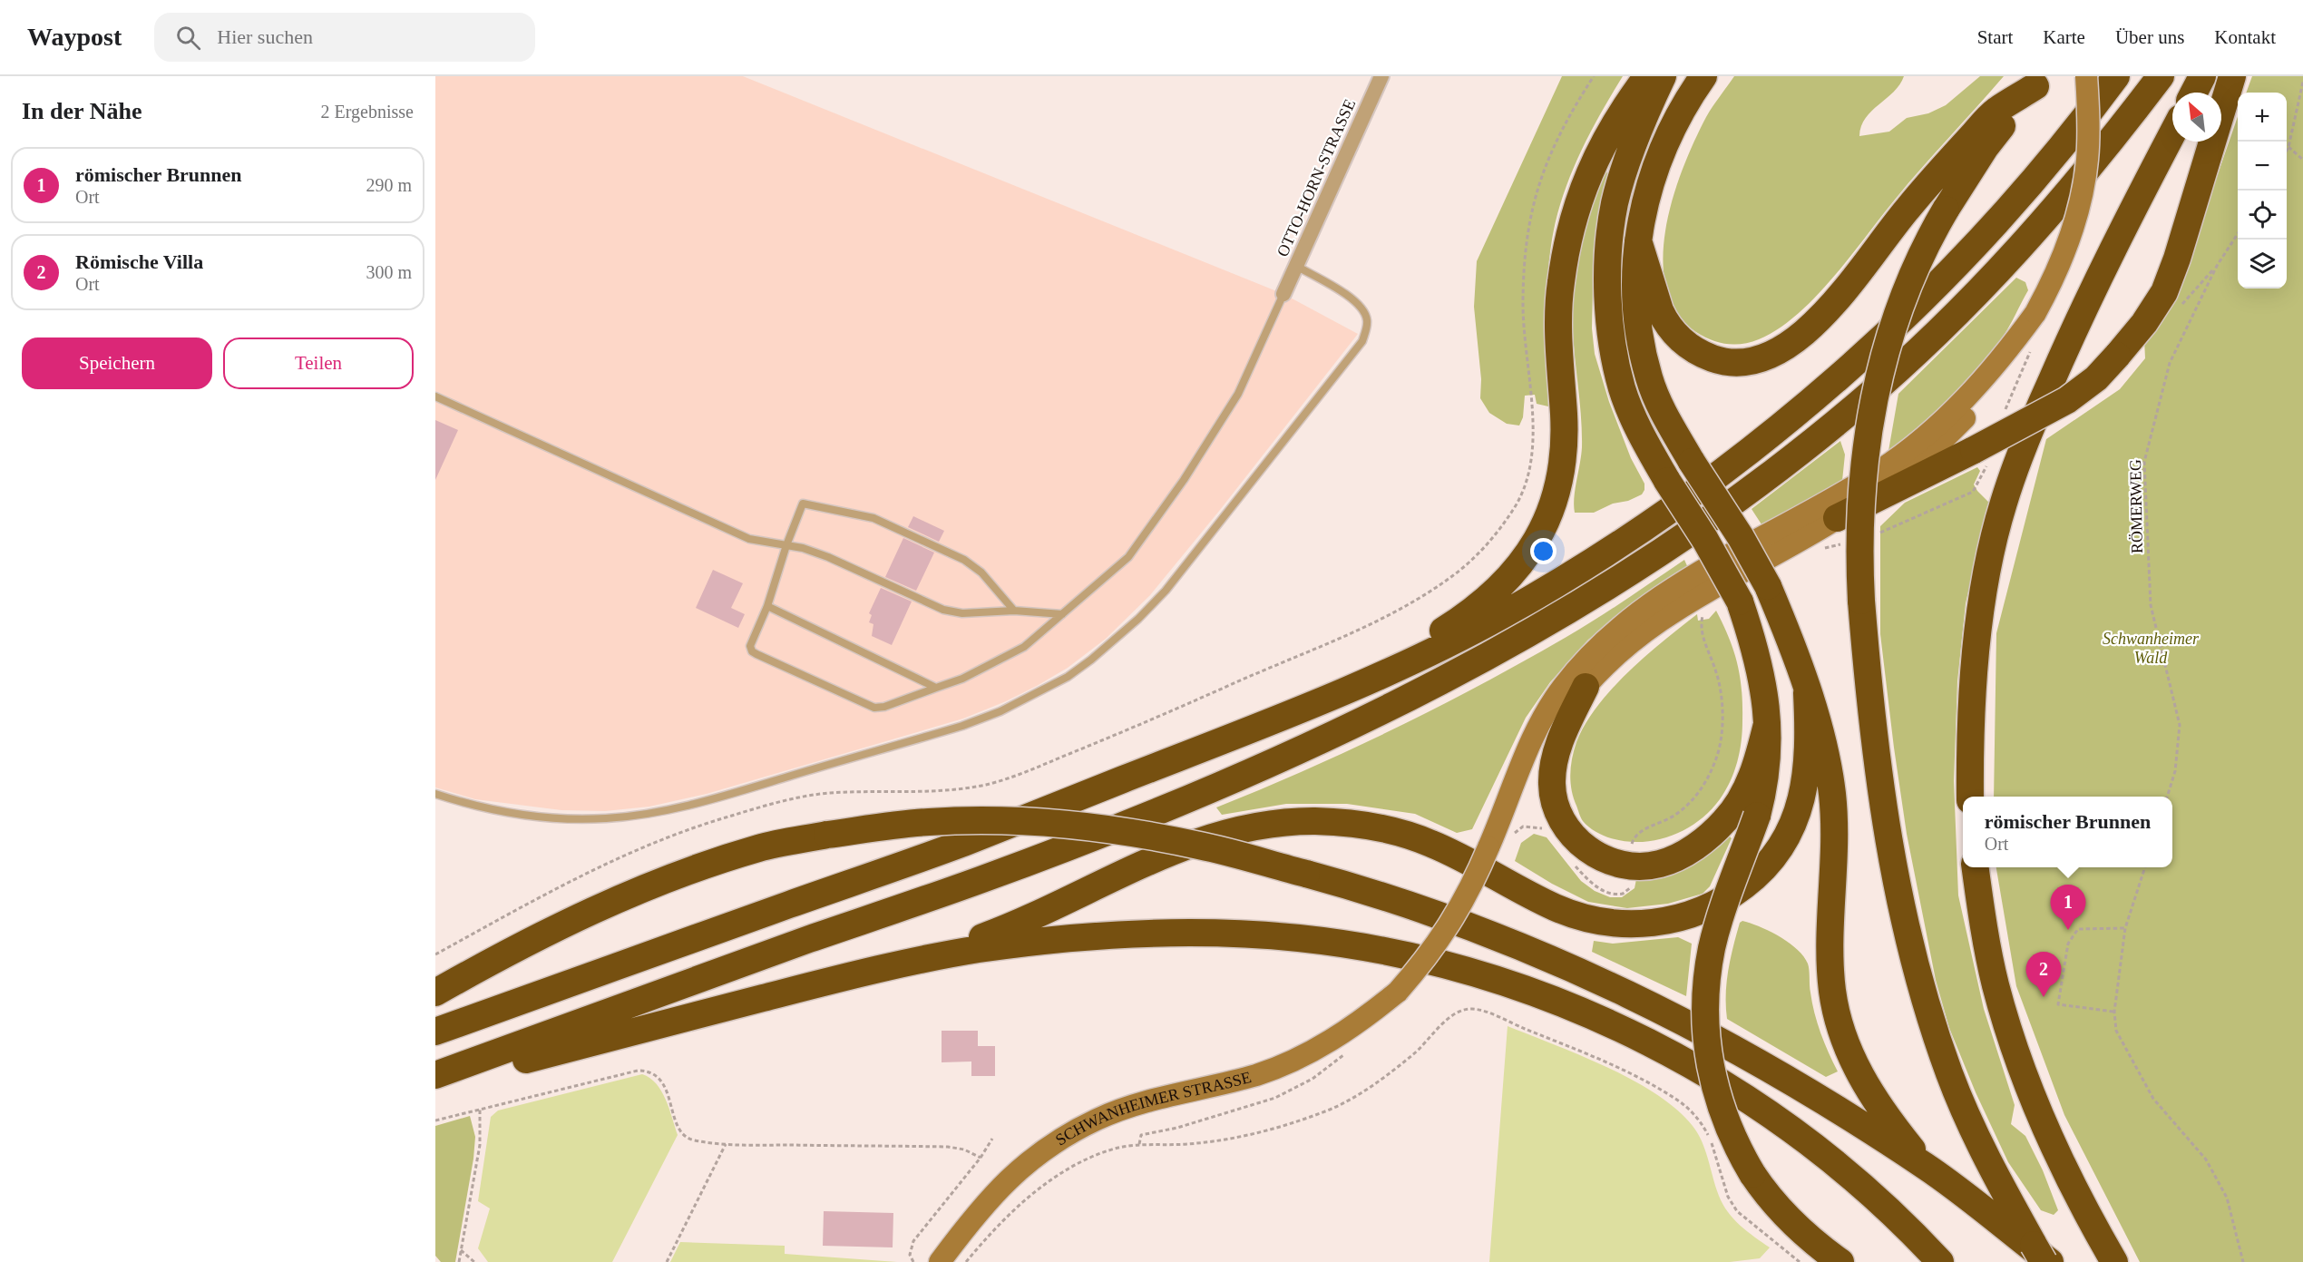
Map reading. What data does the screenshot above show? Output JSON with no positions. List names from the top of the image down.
{
  "streets": {
    "street": ["OTTO-HORN-STRASSE", "SCHWANHEIMER STRASSE"],
    "path": ["RÖMERWEG"]
  },
  "parks": ["Schwanheimer Wald"],
  "north": "top left",
  "page": {
    "header": "Waypost",
    "search": "Hier suchen",
    "nav": [
      "Start",
      "Karte",
      "Über uns",
      "Kontakt"
    ],
    "heading": ["In der Nähe", "2 Ergebnisse"],
    "map_buttons": ["+", "−"],
    "list": [
      {
        "mark": "1",
        "name": "römischer Brunnen",
        "note": "Ort",
        "value": "290 m"
      },
      {
        "mark": "2",
        "name": "Römische Villa",
        "note": "Ort",
        "value": "300 m"
      }
    ],
    "buttons": ["Speichern", "Teilen"],
    "popup": ["römischer Brunnen", "Ort"],
    "pins": ["1", "2"]
  }
}
